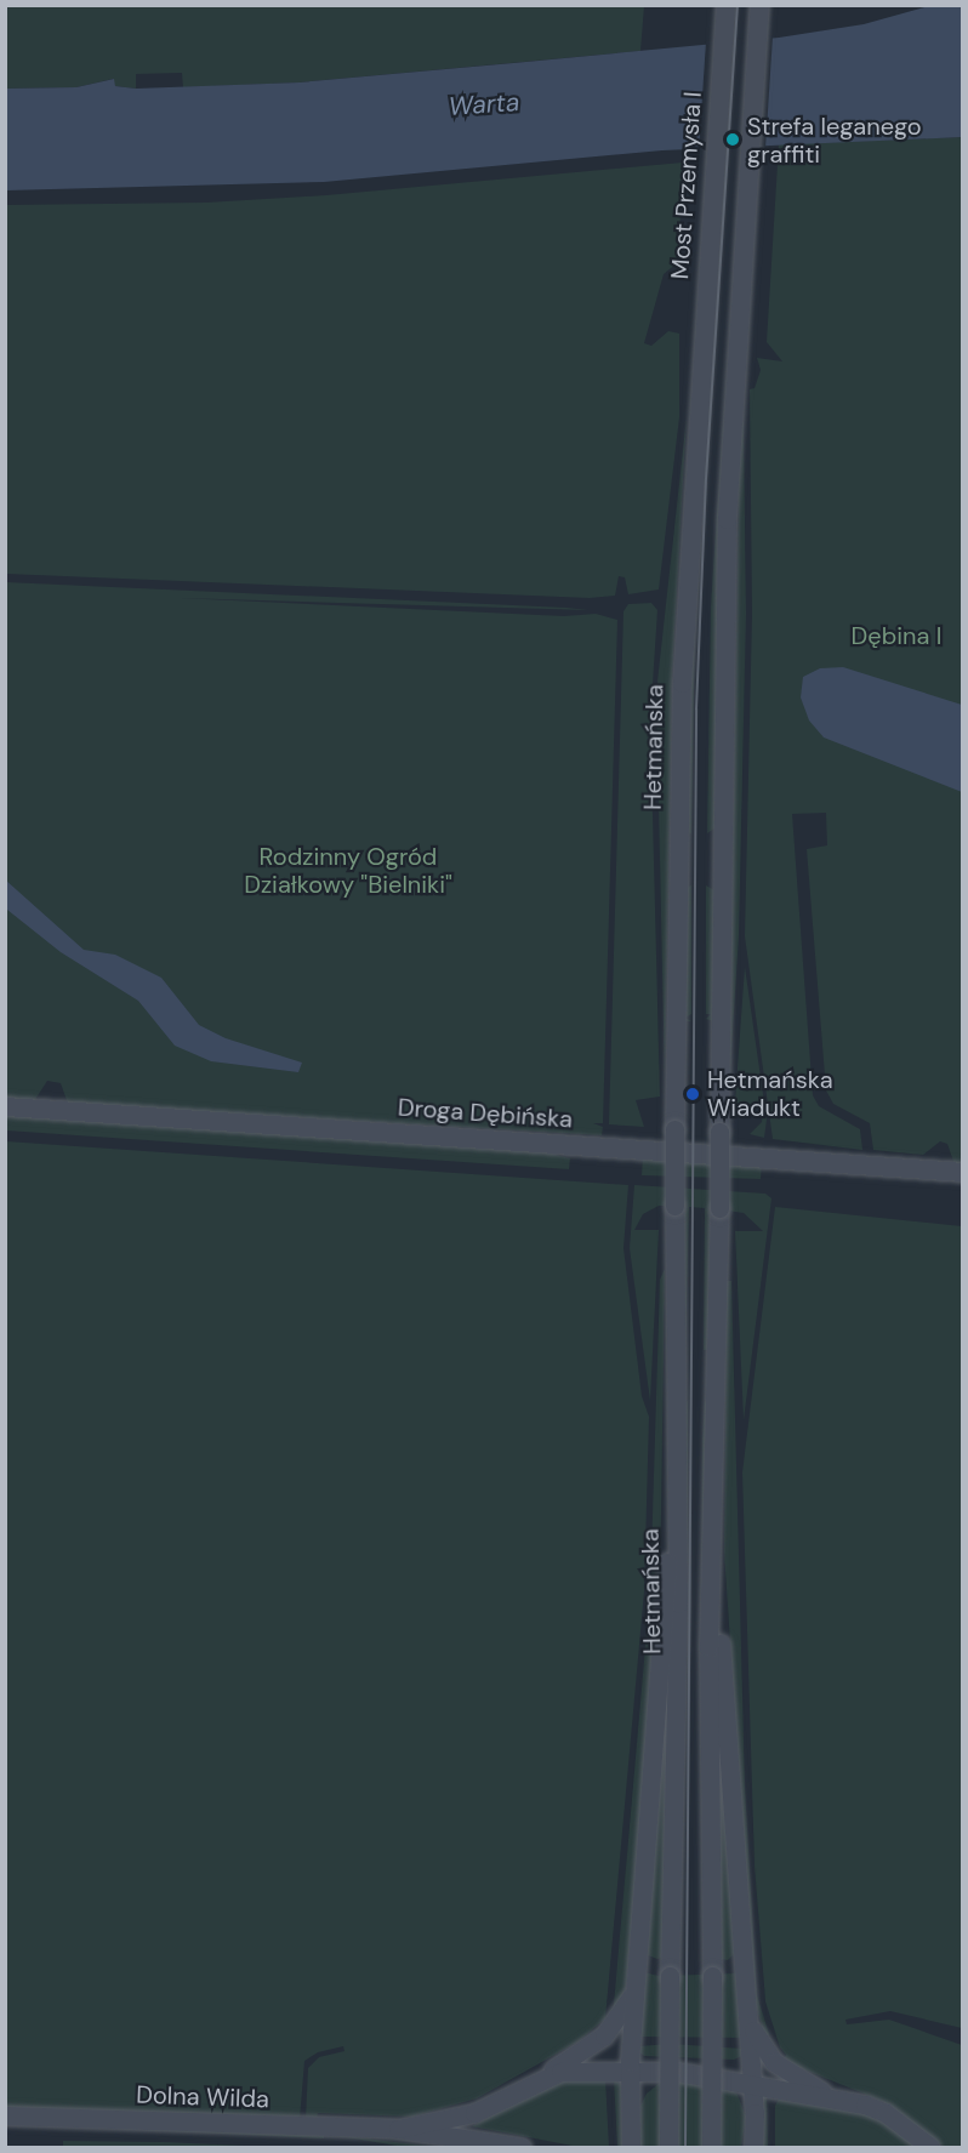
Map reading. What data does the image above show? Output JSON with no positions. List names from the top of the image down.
{
  "streets": {
    "main road": [
      "Most Przemysła I",
      "Hetmańska",
      "Droga Dębińska",
      "Dolna Wilda"
    ]
  },
  "crossings": [
    ["Most Przemysła I", "Hetmańska"]
  ],
  "water": ["Warta"],
  "parks": ["Dębina I", "Rodzinny Ogród Działkowy \"Bielniki\""],
  "places": ["Strefa leganego graffiti", "Hetmańska Wiadukt"]
}
